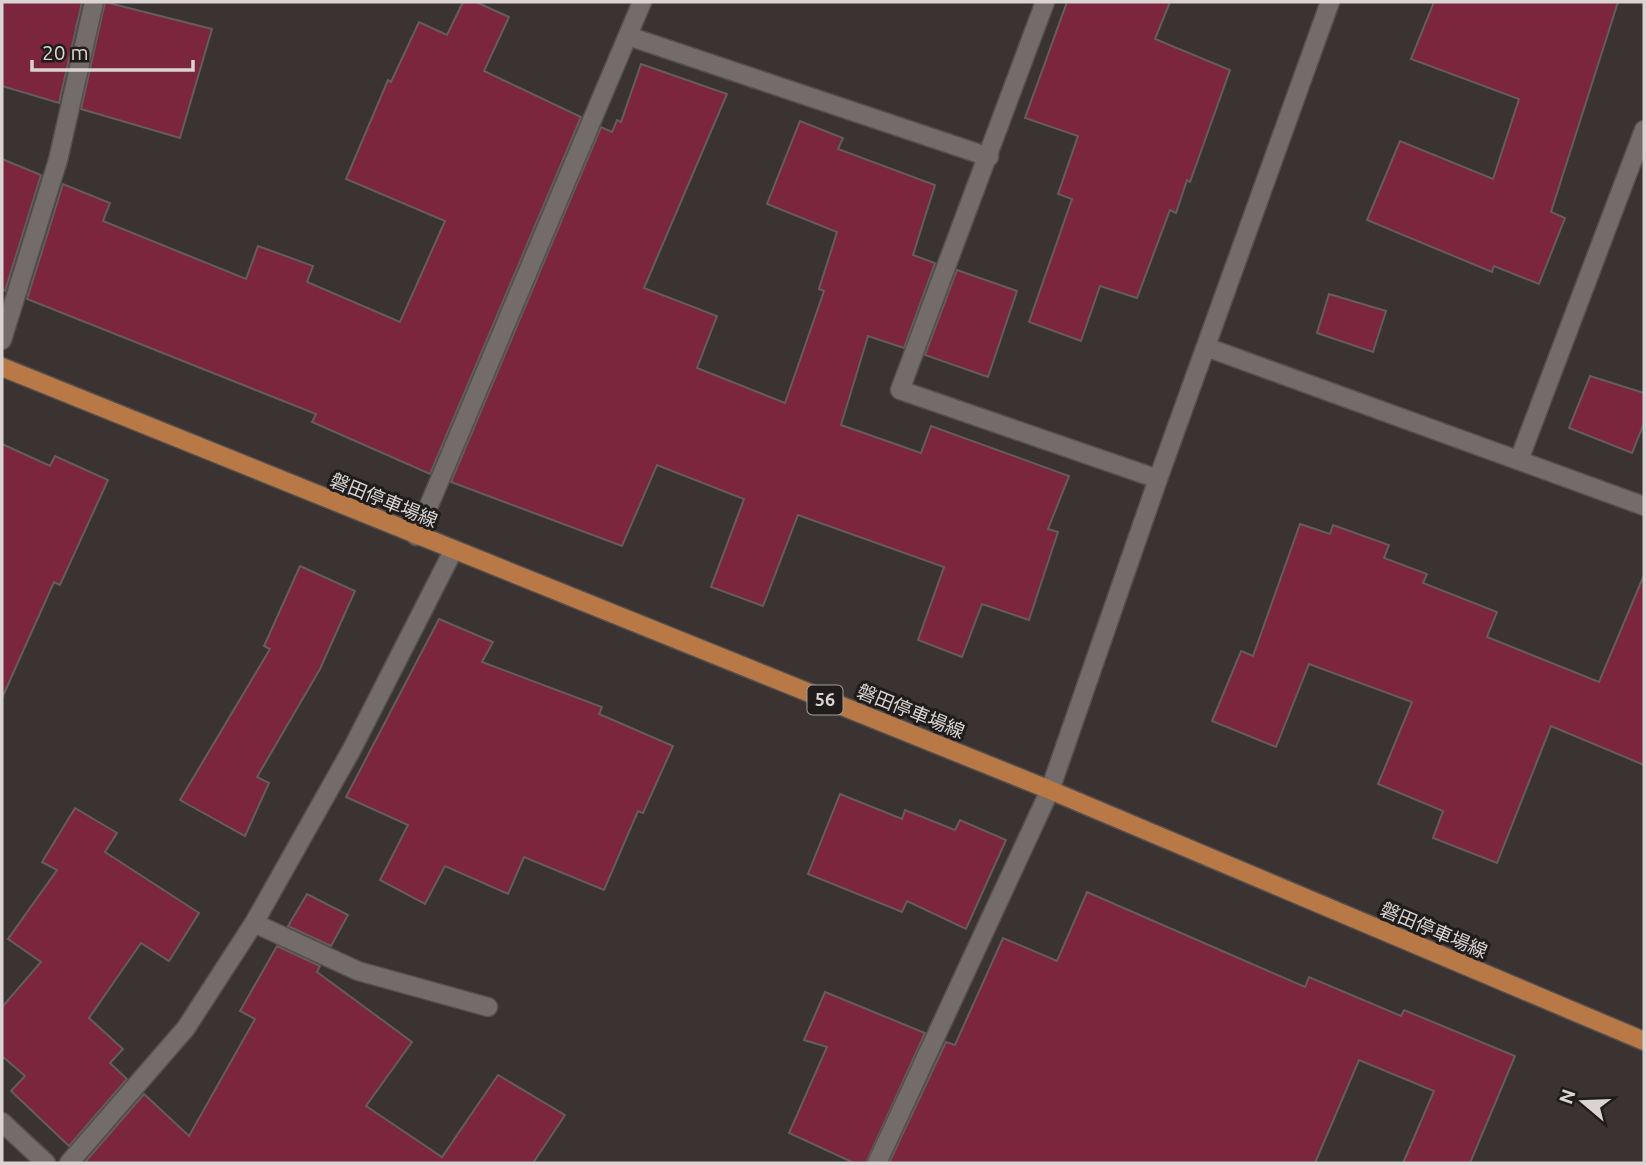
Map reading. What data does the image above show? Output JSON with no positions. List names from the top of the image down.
{
  "streets": {
    "main road": ["磐田停車場線", "56"]
  },
  "scale_bar": "20 m",
  "north": "left"
}
